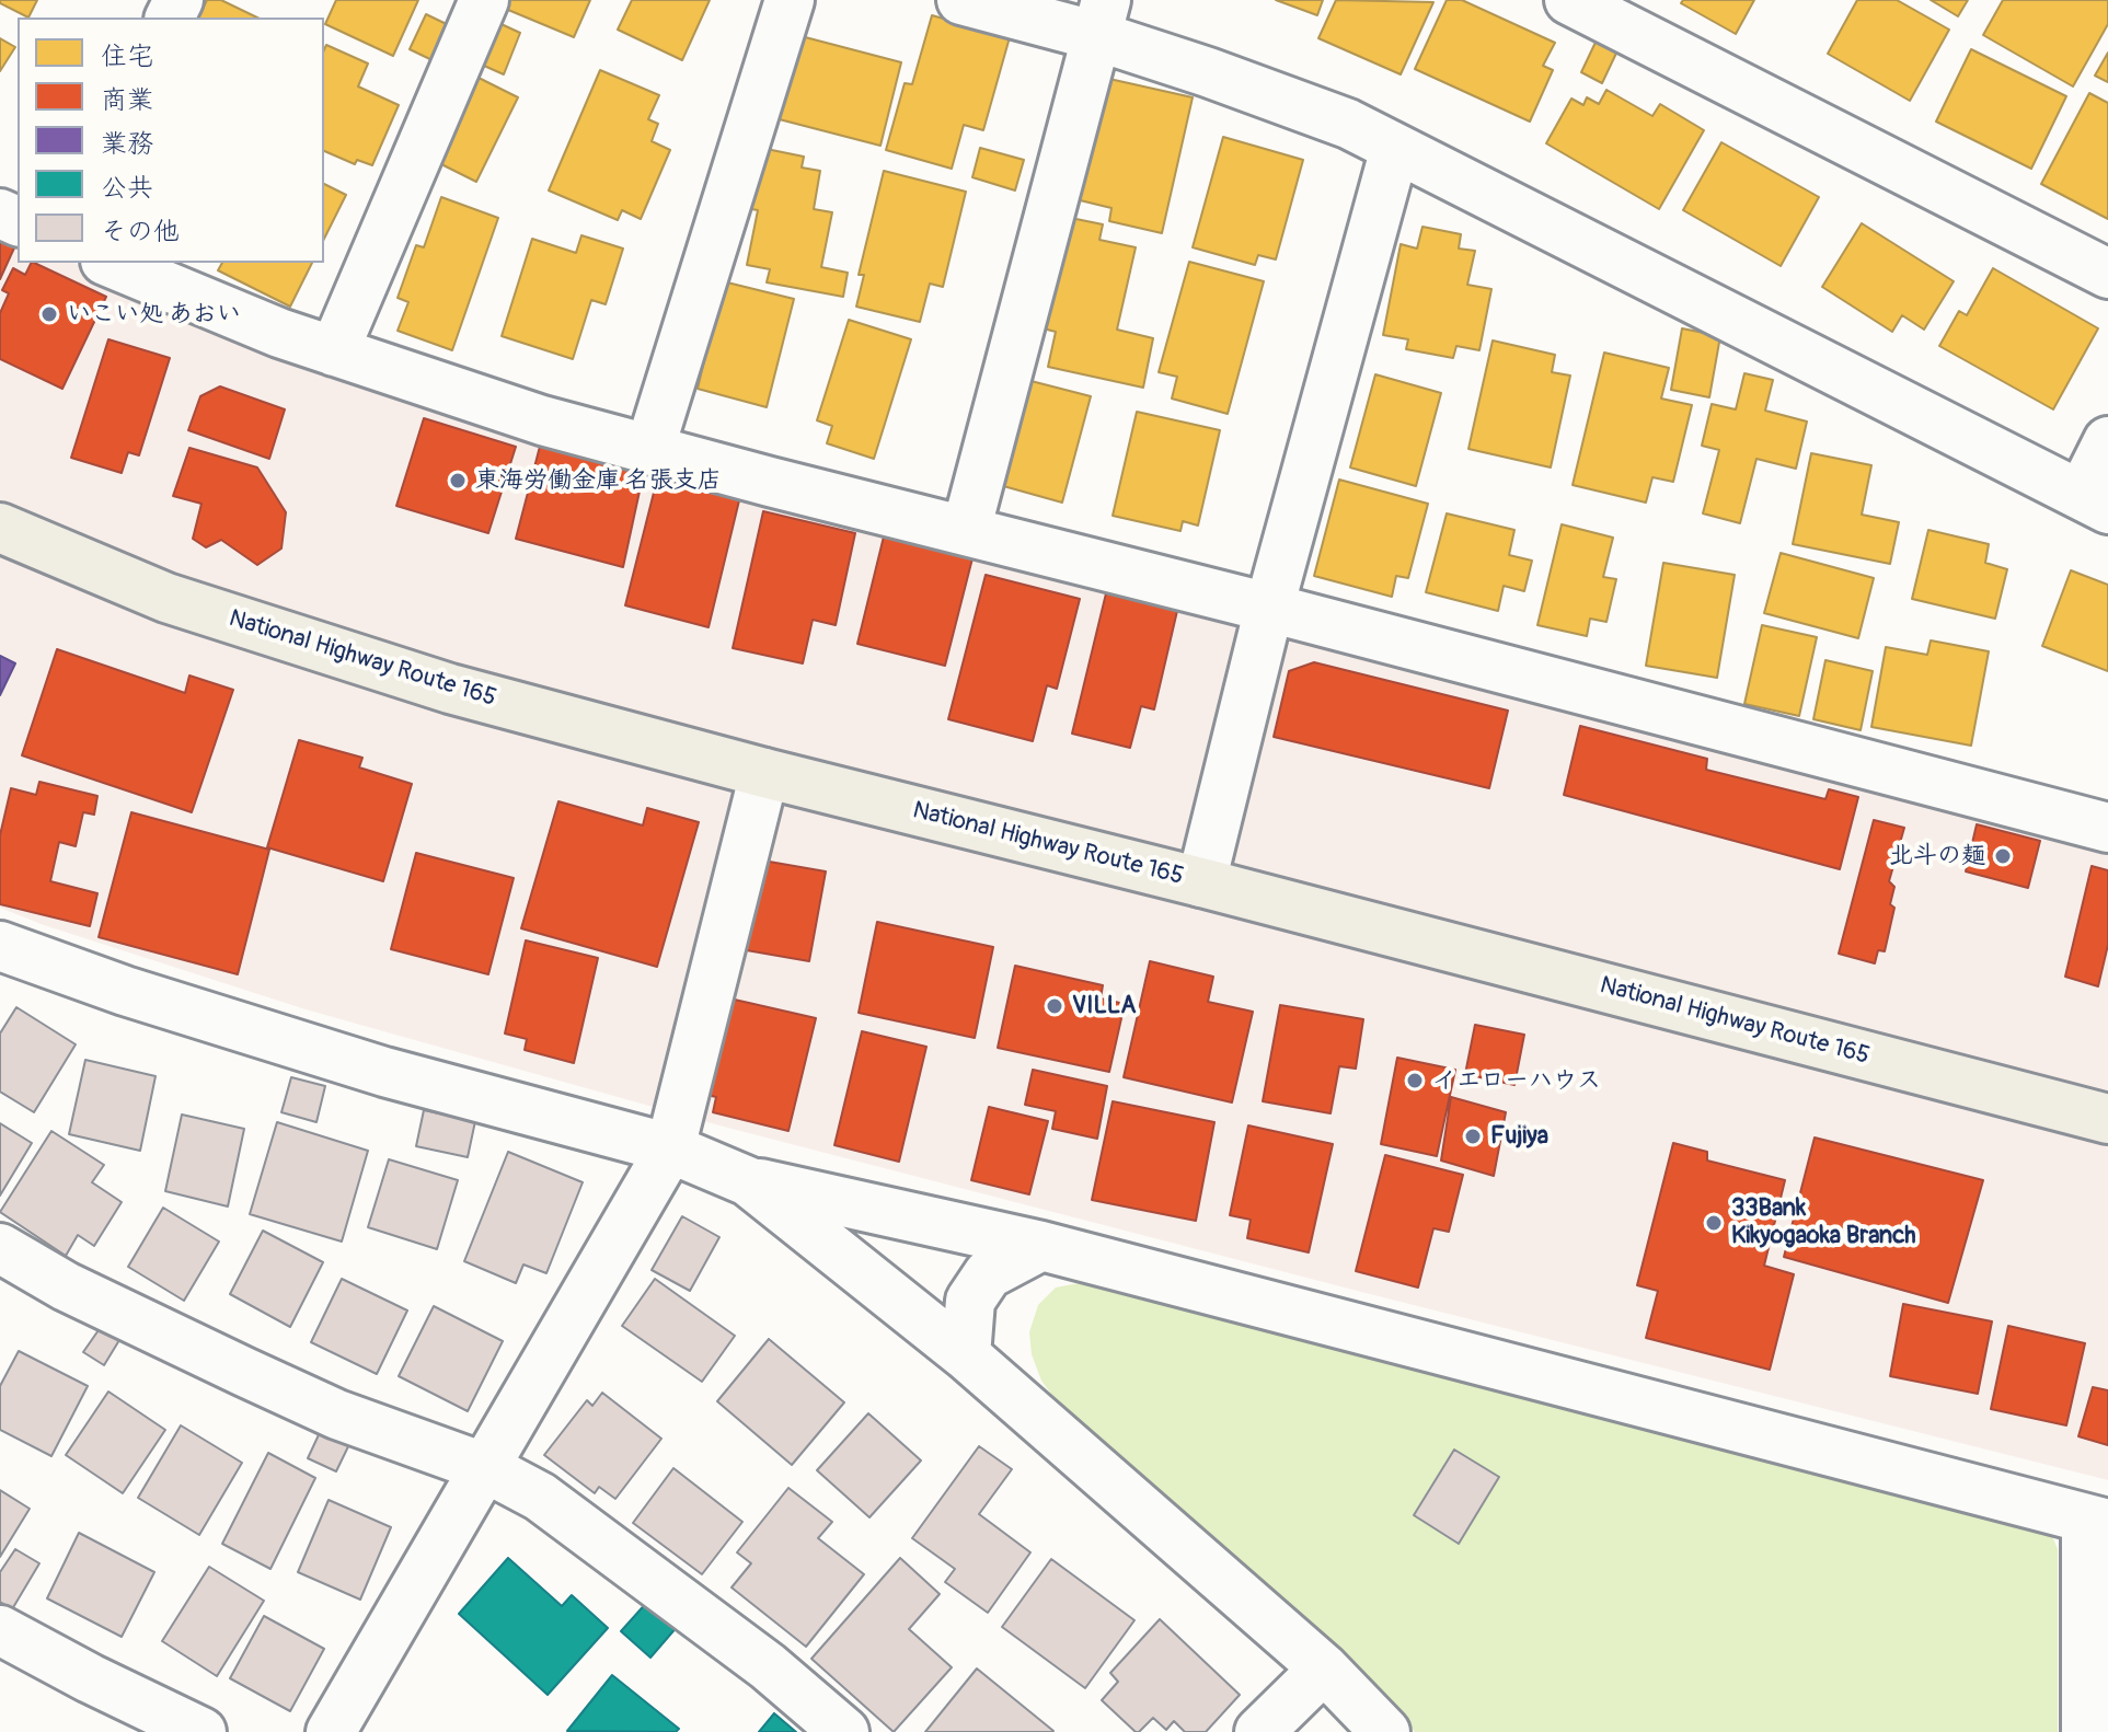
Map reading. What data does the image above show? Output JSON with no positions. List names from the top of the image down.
{
  "streets": {
    "highway": ["National Highway Route 165"]
  },
  "places": [
    "いこい処 あおい",
    "東海労働金庫 名張支店",
    "北斗の麺",
    "VILLA",
    "イエローハウス",
    "Fujiya",
    "33Bank Kikyogaoka Branch"
  ],
  "legend": [
    "住宅",
    "商業",
    "業務",
    "公共",
    "その他"
  ]
}
